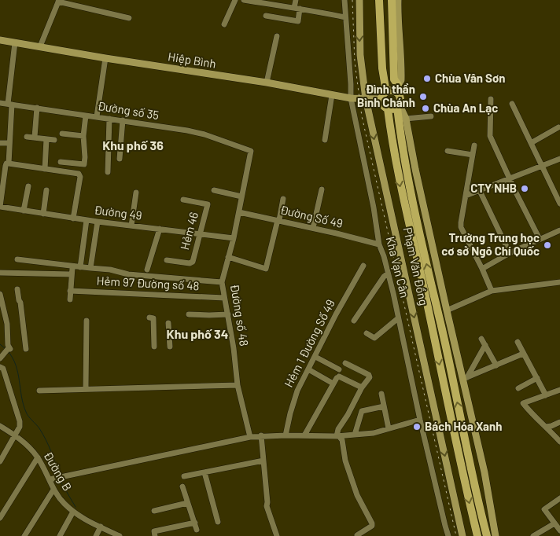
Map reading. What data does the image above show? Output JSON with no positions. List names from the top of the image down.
{
  "streets": {
    "highway": ["Phạm Văn Đồng"],
    "main road": ["Hiệp Bình"],
    "street": [
      "Đường số 35",
      "Đường 49",
      "Đường Số 49",
      "Hẻm 46",
      "Kha Vạn Cân",
      "Hẻm 97 Đường số 48",
      "Đường số 48",
      "Hẻm 1 Đường Số 49",
      "Đường B"
    ]
  },
  "crossings": [
    ["Hiệp Bình", "Phạm Văn Đồng"],
    ["Hiệp Bình", "Kha Vạn Cân"],
    ["Đường số 35", "Đường số 48"],
    ["Đường 49", "Hẻm 46"],
    ["Đường 49", "Đường số 48"],
    ["Đường Số 49", "Kha Vạn Cân"],
    ["Đường Số 49", "Đường số 48"],
    ["Hẻm 97 Đường số 48", "Đường số 48"]
  ],
  "districts": ["Khu phố 36", "Khu phố 34"],
  "places": [
    "Chùa Vân Sơn",
    "Đình thần Bình Chánh",
    "Chùa An Lạc",
    "CTY NHB",
    "Trường Trung học cơ sở Ngô Chí Quốc",
    "Bách Hóa Xanh"
  ]
}
